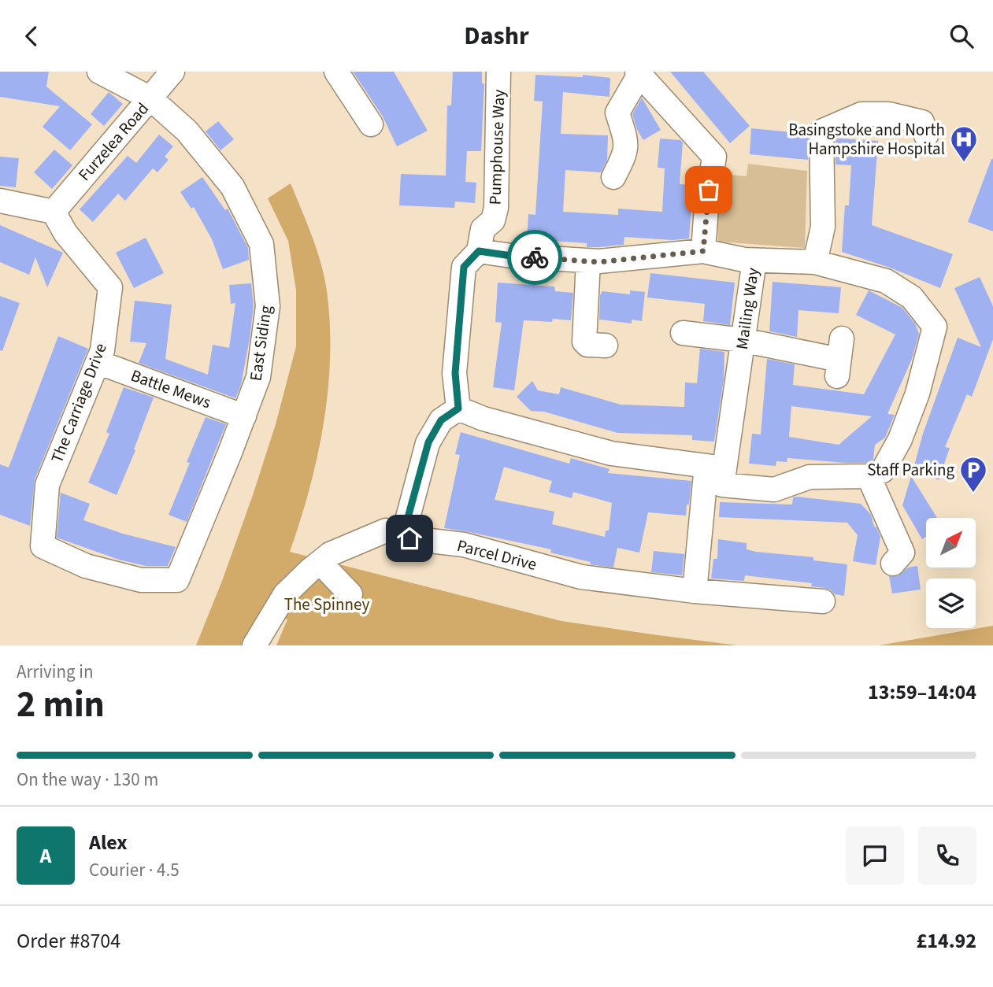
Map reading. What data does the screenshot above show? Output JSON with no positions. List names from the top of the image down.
{
  "streets": {
    "street": [
      "Furzelea Road",
      "Pumphouse Way",
      "Mailing Way",
      "East Siding",
      "Battle Mews",
      "The Carriage Drive",
      "Parcel Drive"
    ]
  },
  "crossings": [
    ["Furzelea Road", "East Siding"],
    ["Furzelea Road", "The Carriage Drive"],
    ["Pumphouse Way", "Mailing Way"],
    ["East Siding", "Battle Mews"],
    ["East Siding", "The Carriage Drive"],
    ["Battle Mews", "The Carriage Drive"]
  ],
  "parks": ["The Spinney"],
  "places": {
    "hospital": ["Basingstoke and North Hampshire Hospital"],
    "parking": ["Staff Parking"]
  },
  "north": "top right",
  "page": {
    "header": "Dashr",
    "heading": ["2 min", "Arriving in", "13:59–14:04"],
    "panel": [
      "Alex",
      "Courier · 4.5",
      "Order #8704",
      "£14.92"
    ],
    "bar": "On the way · 130 m",
    "round": "A"
  }
}
